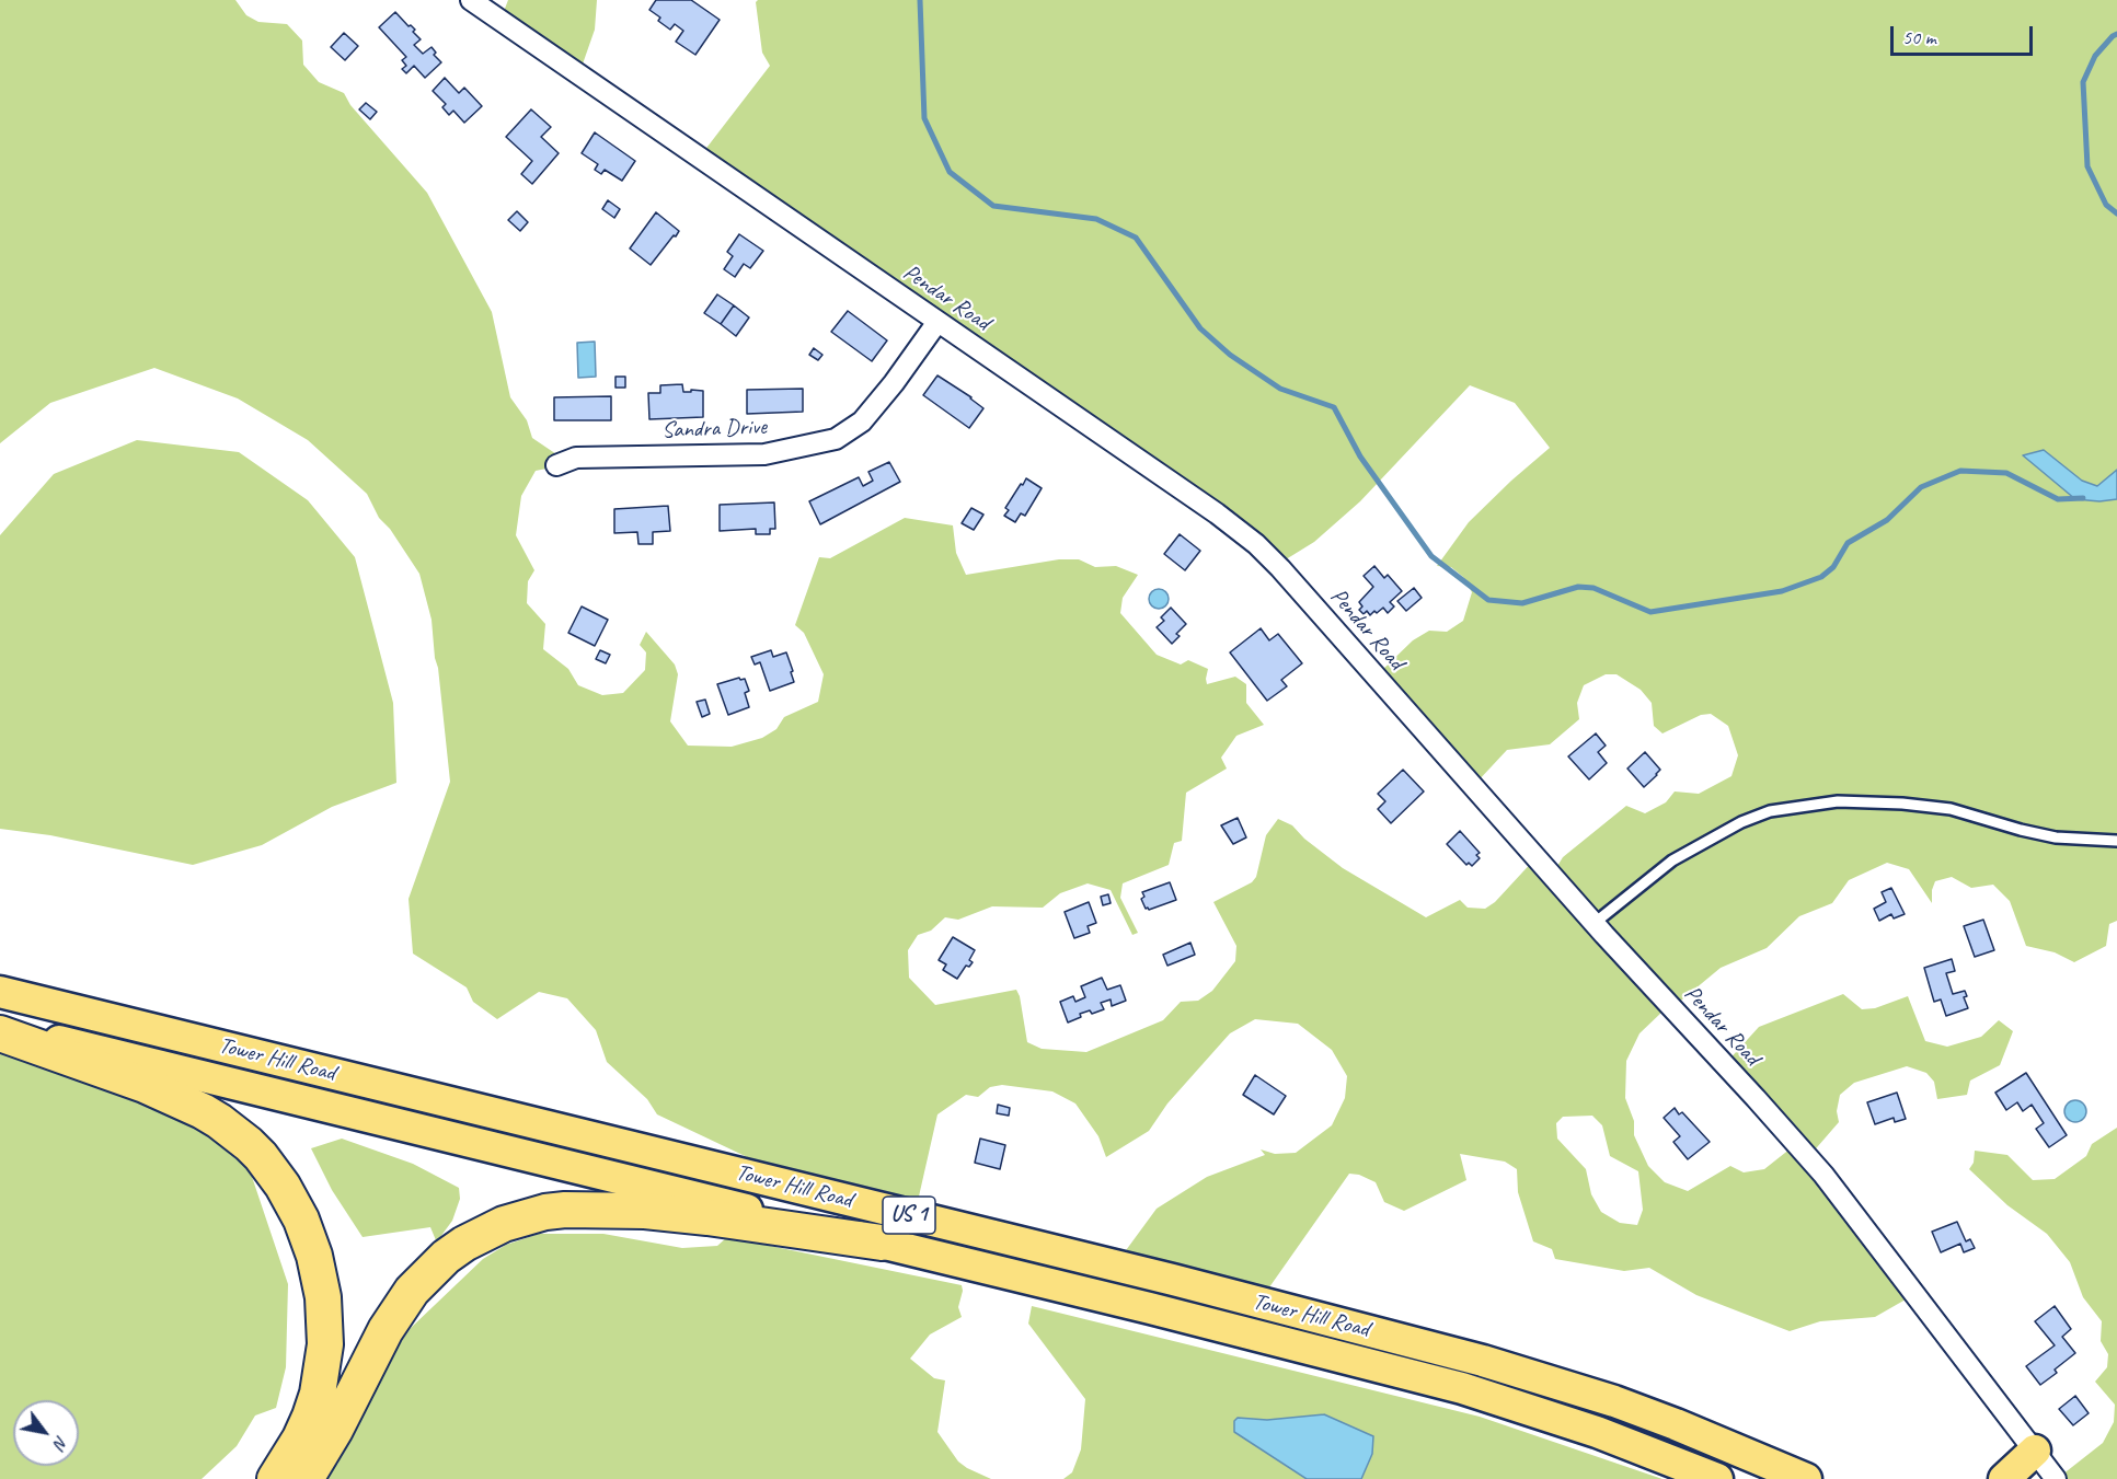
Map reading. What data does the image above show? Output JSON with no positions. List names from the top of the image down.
{
  "streets": {
    "highway": ["Tower Hill Road", "US 1"],
    "street": ["Pendar Road", "Sandra Drive"]
  },
  "crossings": [
    ["Pendar Road", "Sandra Drive"]
  ],
  "scale_bar": "50 m",
  "north": "bottom right"
}
